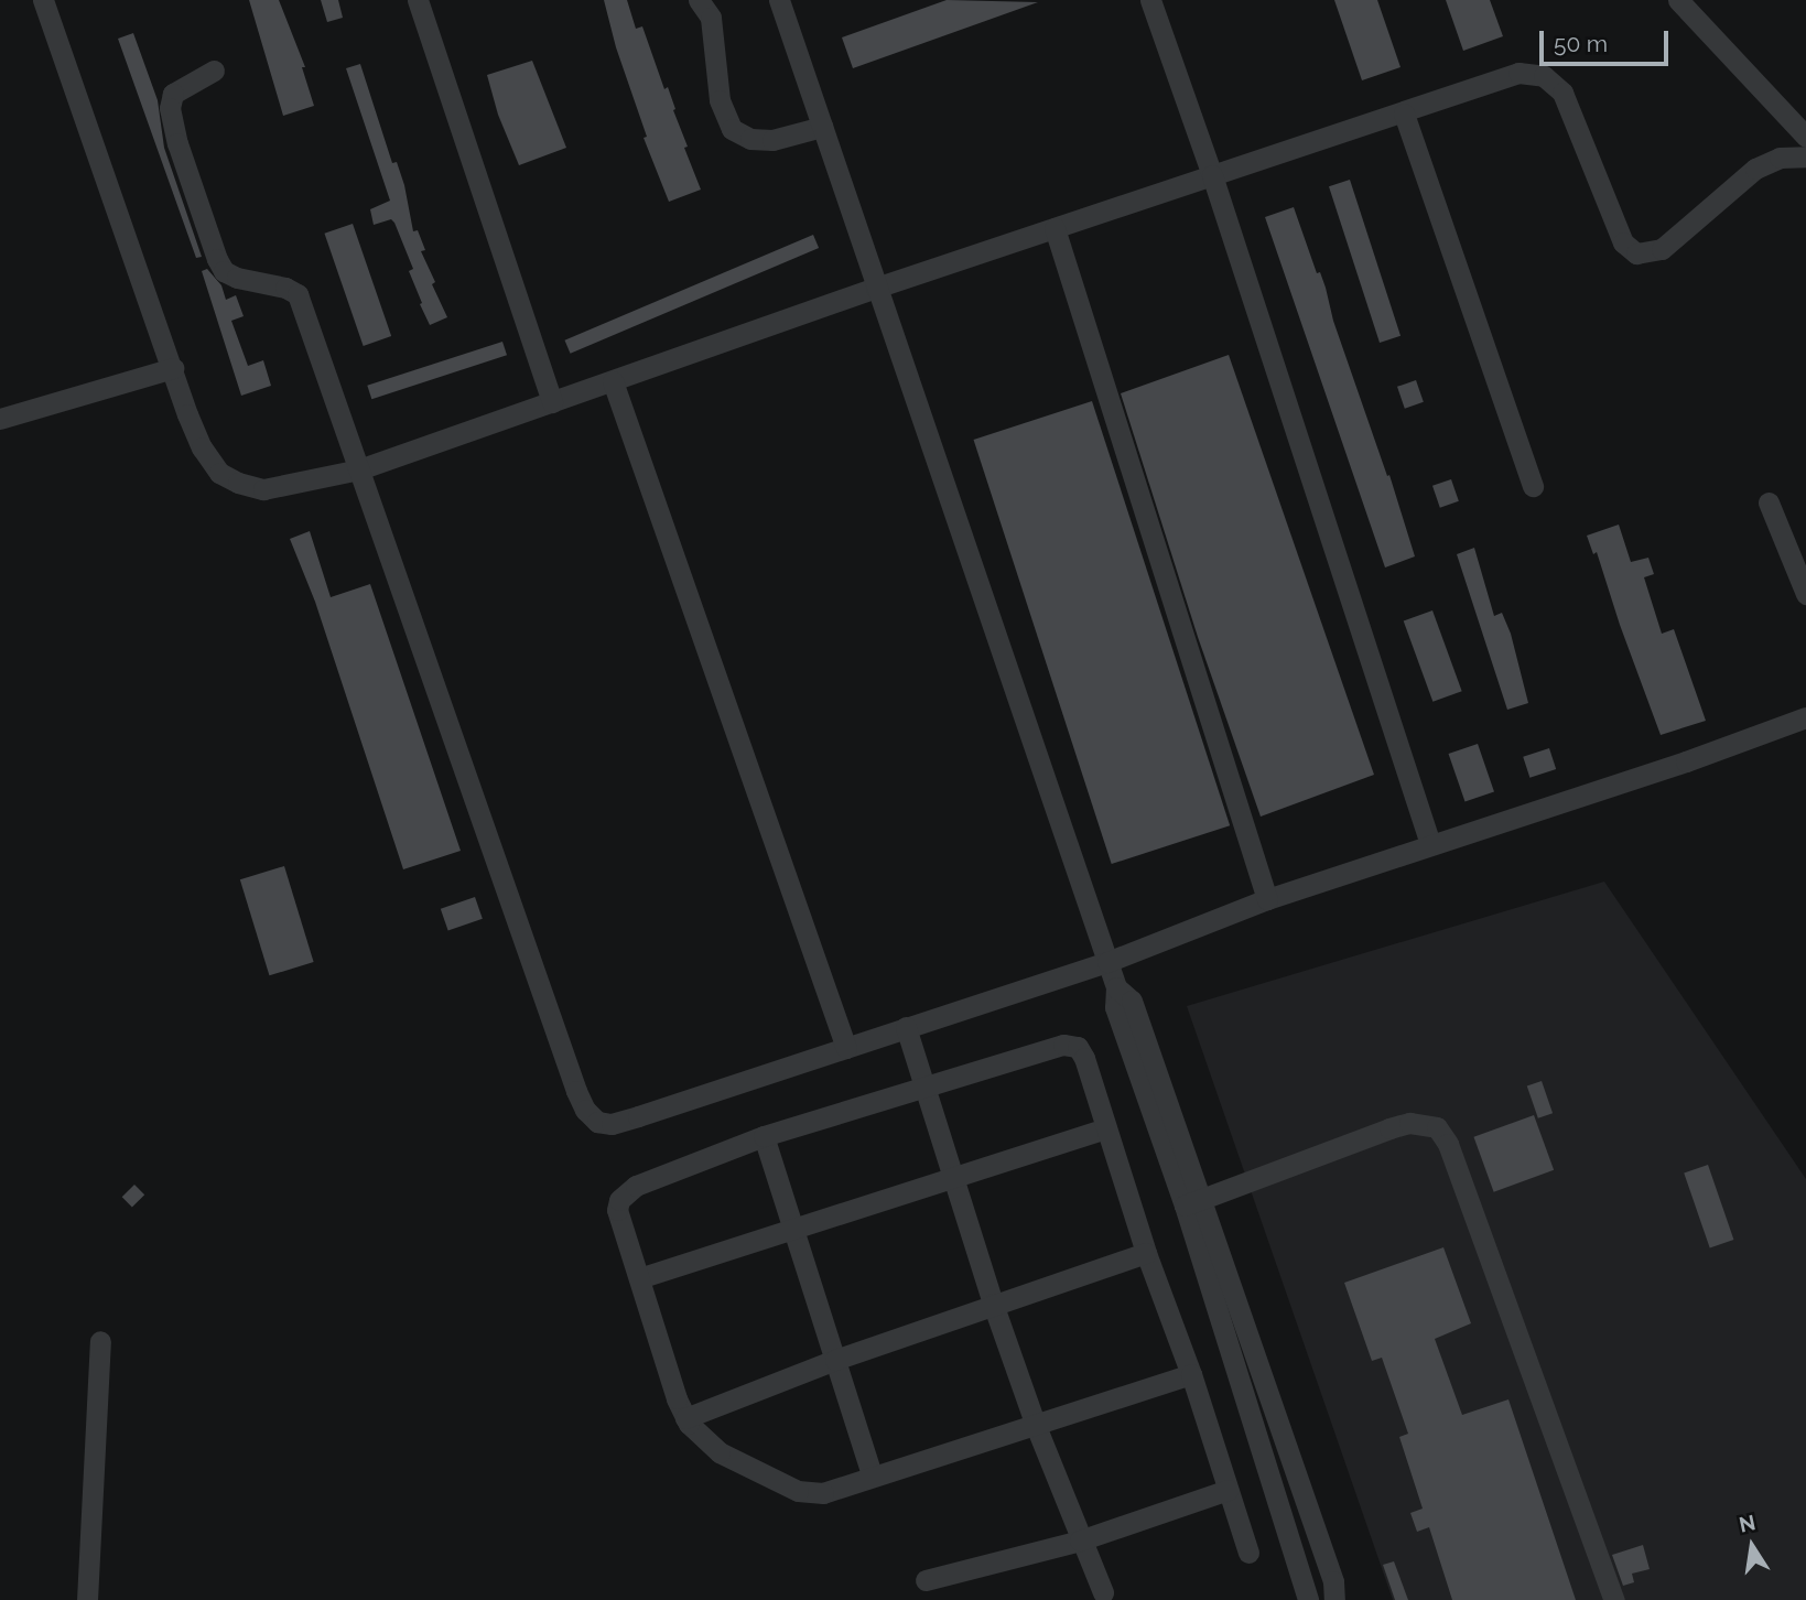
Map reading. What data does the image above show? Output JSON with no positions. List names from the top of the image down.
{
  "scale_bar": "50 m",
  "north": "top"
}
